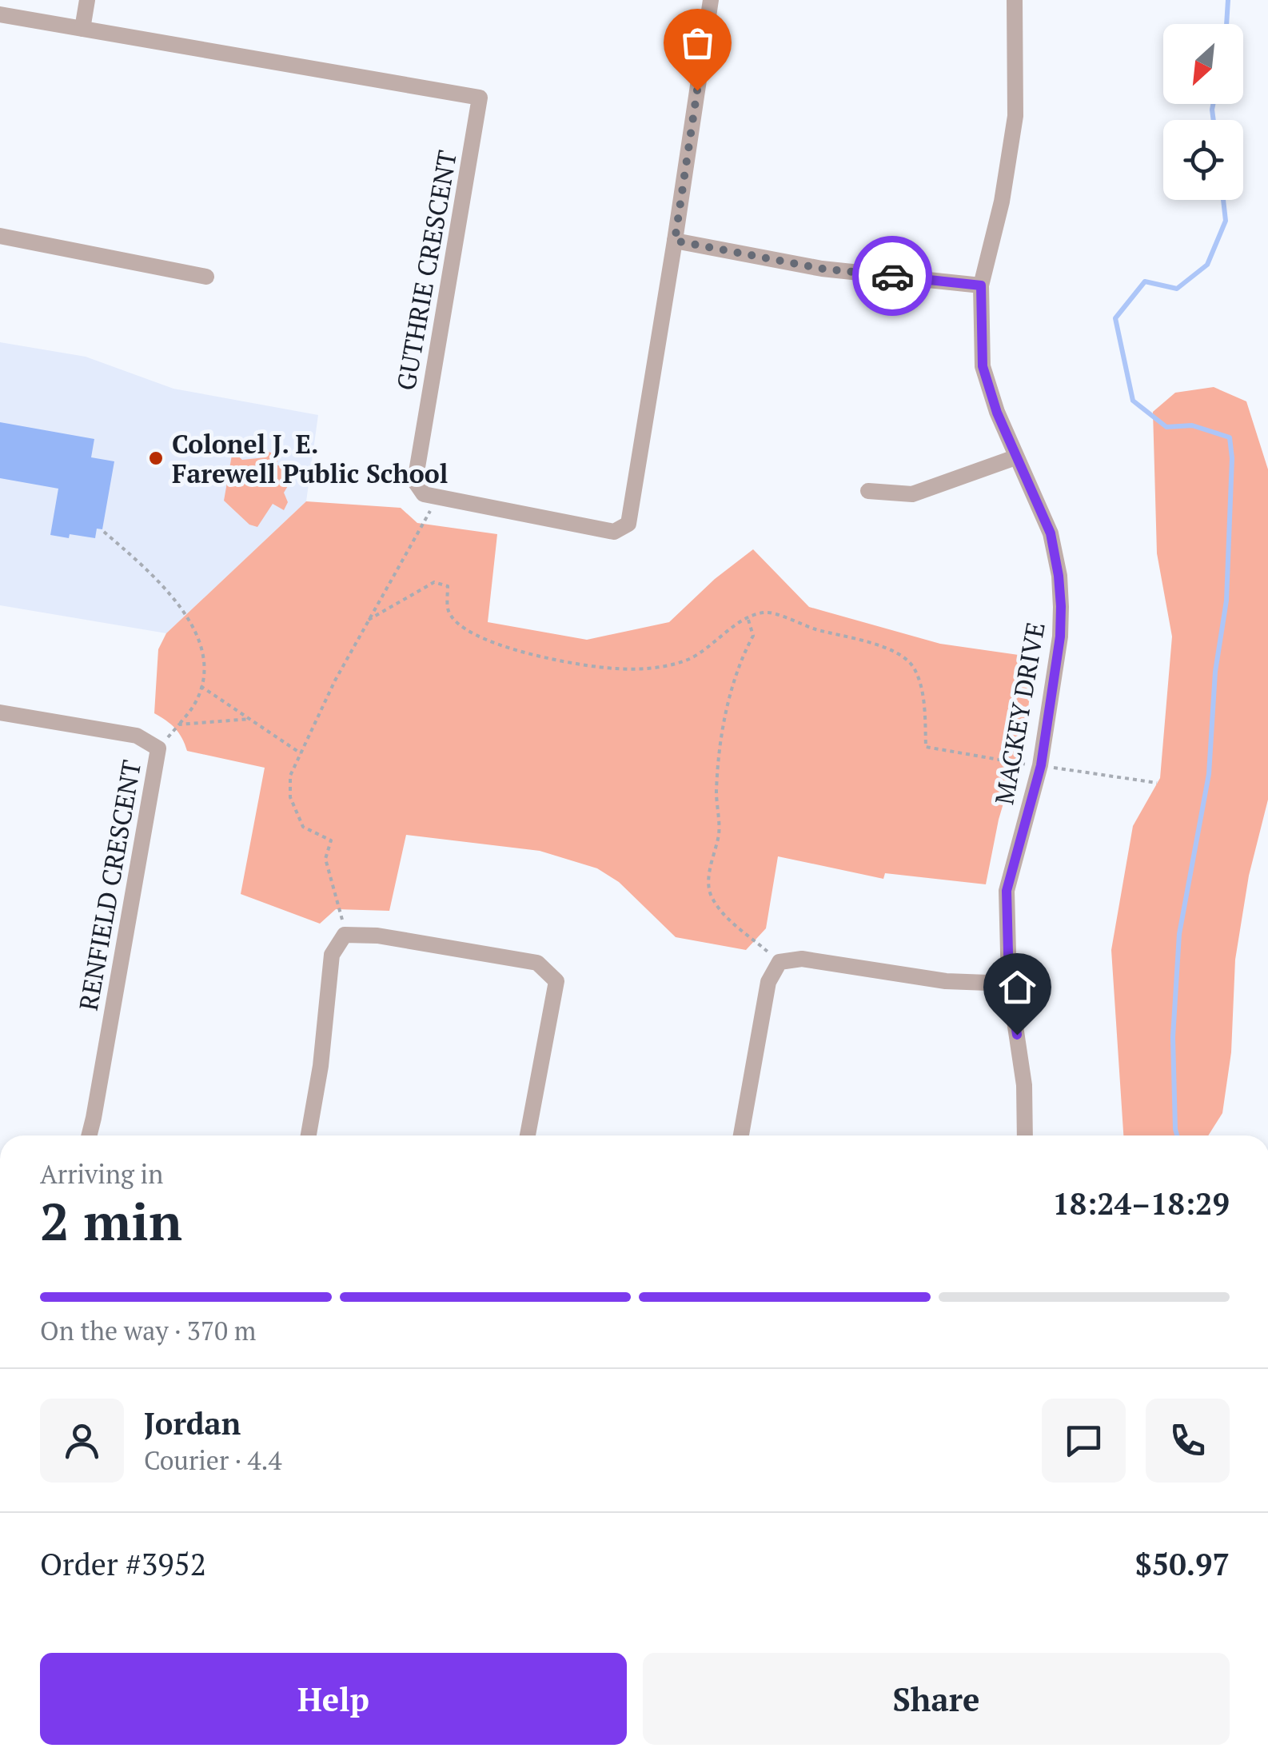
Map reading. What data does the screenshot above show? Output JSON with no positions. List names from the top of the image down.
{
  "streets": {
    "street": ["GUTHRIE CRESCENT", "MACKEY DRIVE", "RENFIELD CRESCENT"]
  },
  "places": ["Colonel J. E. Farewell Public School"],
  "north": "bottom left",
  "page": {
    "heading": ["2 min", "Arriving in", "18:24–18:29"],
    "panel": [
      "Jordan",
      "Courier · 4.4",
      "Order #3952",
      "$50.97"
    ],
    "bar": "On the way · 370 m",
    "buttons": ["Help", "Share"]
  }
}
